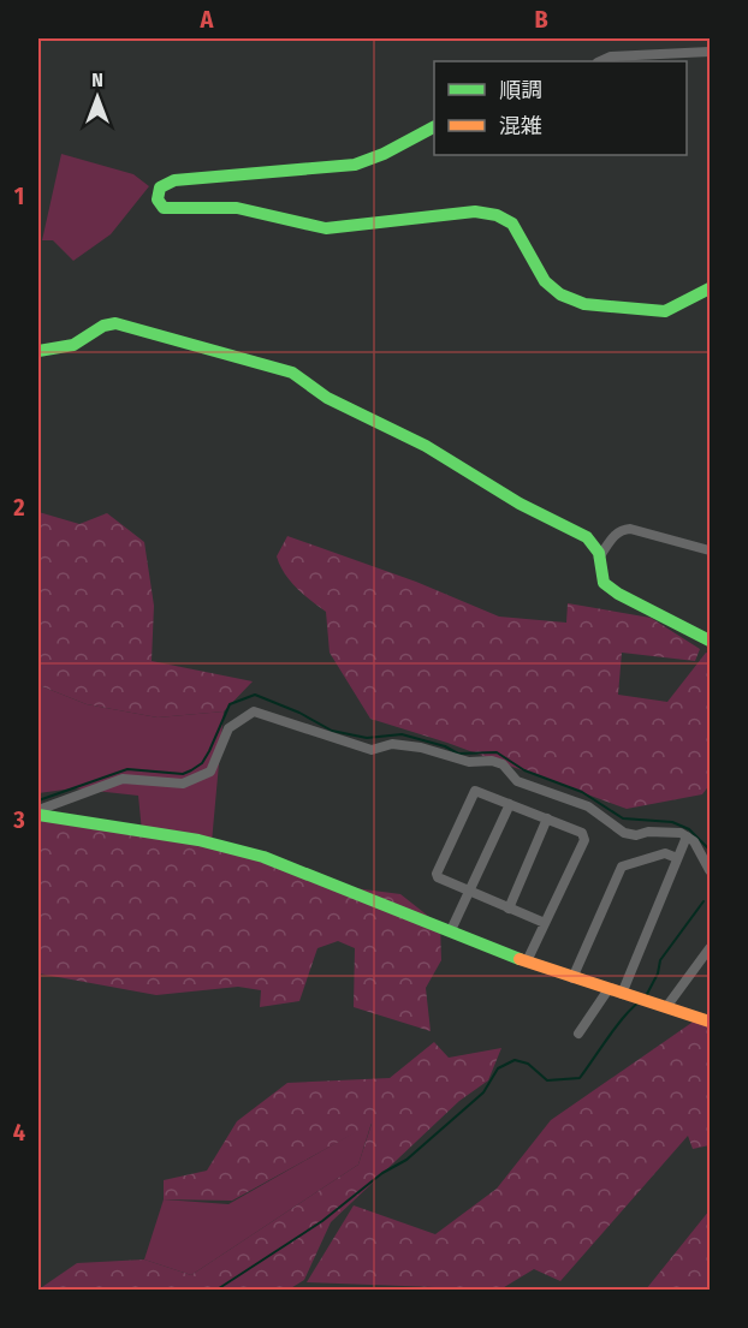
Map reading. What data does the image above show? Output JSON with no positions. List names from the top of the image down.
{
  "legend": ["順調", "混雑"],
  "north": "top",
  "grid": {
    "columns": ["A", "B"],
    "rows": [
      "1",
      "2",
      "3",
      "4"
    ]
  }
}
